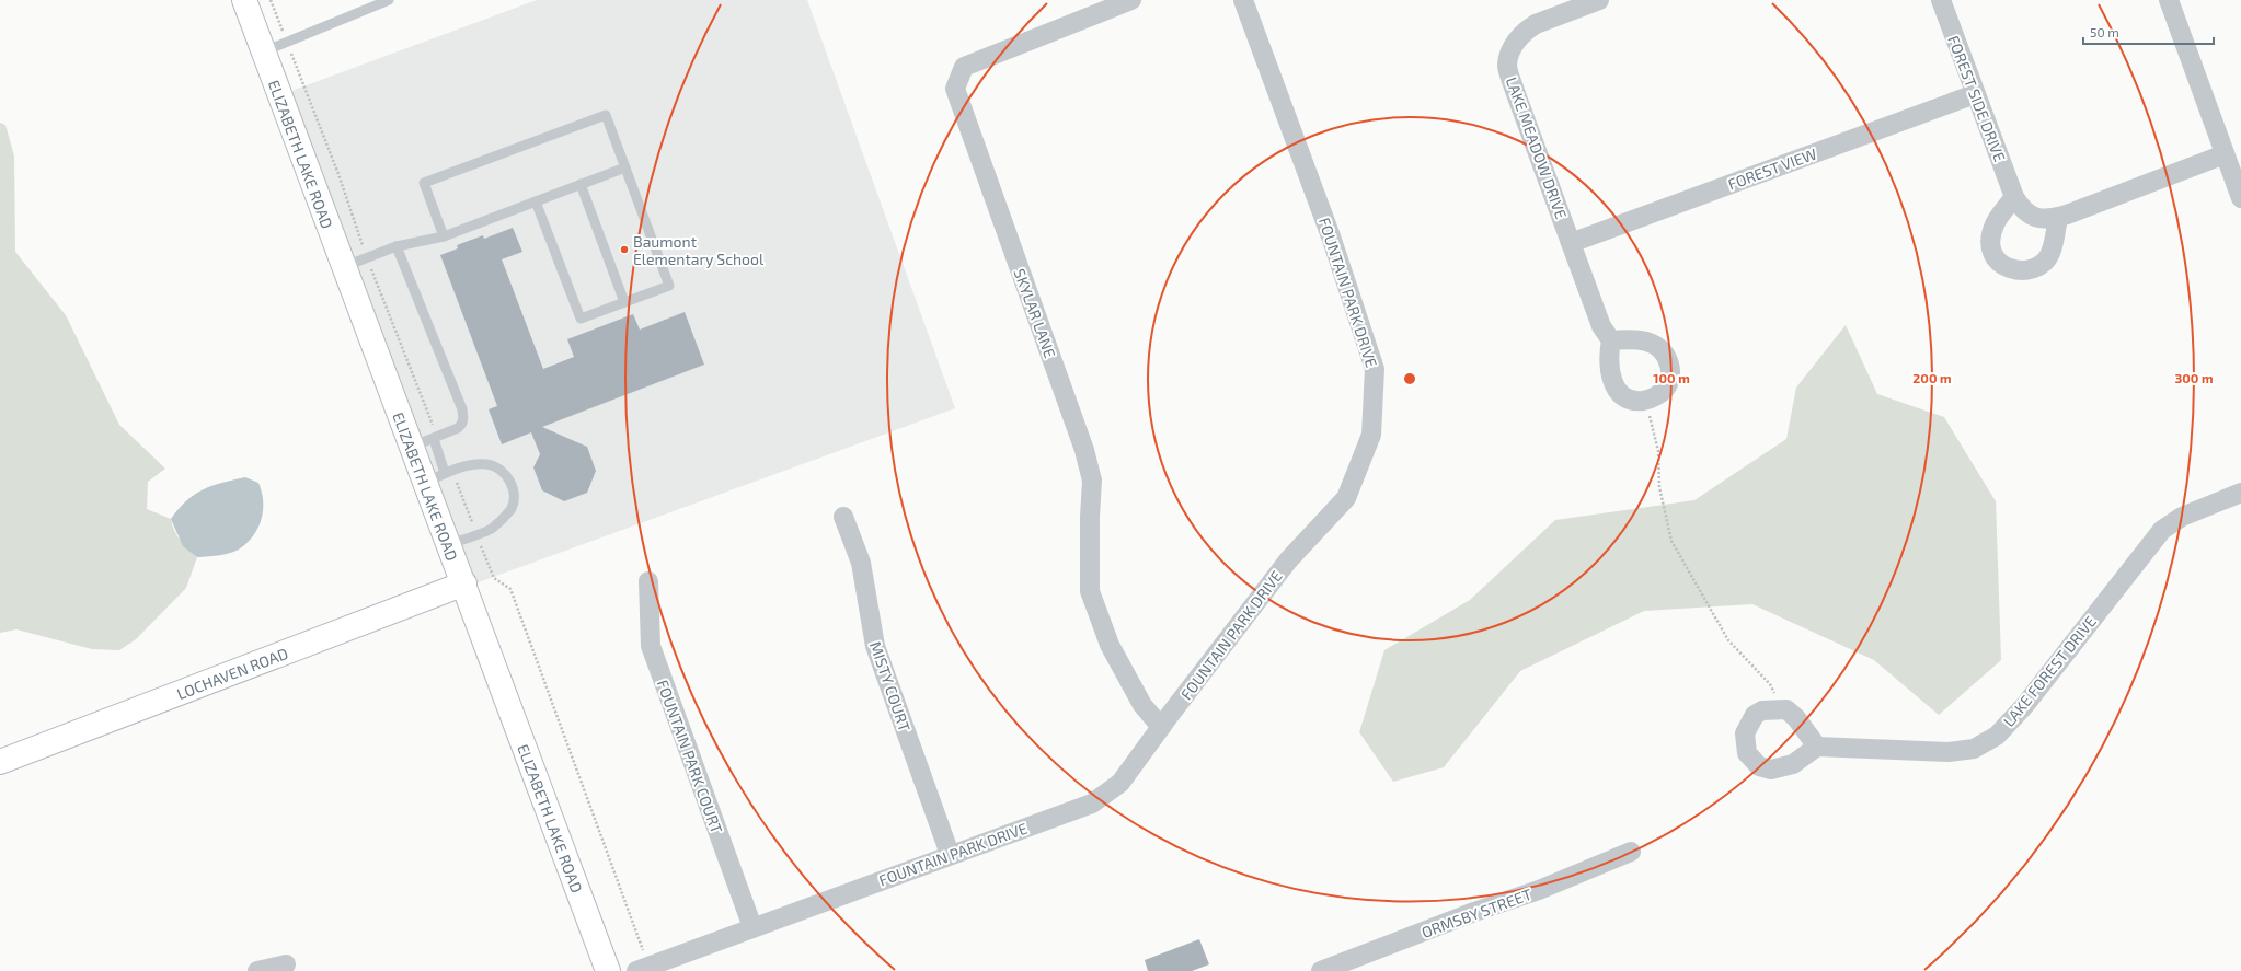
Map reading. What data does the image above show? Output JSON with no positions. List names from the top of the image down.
{
  "streets": {
    "street": [
      "FOREST SIDE DRIVE",
      "LAKE MEADOW DRIVE",
      "ELIZABETH LAKE ROAD",
      "FOREST VIEW",
      "FOUNTAIN PARK DRIVE",
      "SKYLAR LANE",
      "LAKE FOREST DRIVE",
      "LOCHAVEN ROAD",
      "MISTY COURT",
      "FOUNTAIN PARK COURT",
      "ORMSBY STREET"
    ]
  },
  "crossings": [
    ["FOREST SIDE DRIVE", "FOREST VIEW"],
    ["LAKE MEADOW DRIVE", "FOREST VIEW"],
    ["ELIZABETH LAKE ROAD", "LOCHAVEN ROAD"],
    ["FOUNTAIN PARK DRIVE", "SKYLAR LANE"],
    ["FOUNTAIN PARK DRIVE", "MISTY COURT"],
    ["FOUNTAIN PARK DRIVE", "FOUNTAIN PARK COURT"]
  ],
  "places": ["Baumont Elementary School"],
  "scale_bar": "50 m",
  "rings": ["100 m", "200 m", "300 m"]
}
